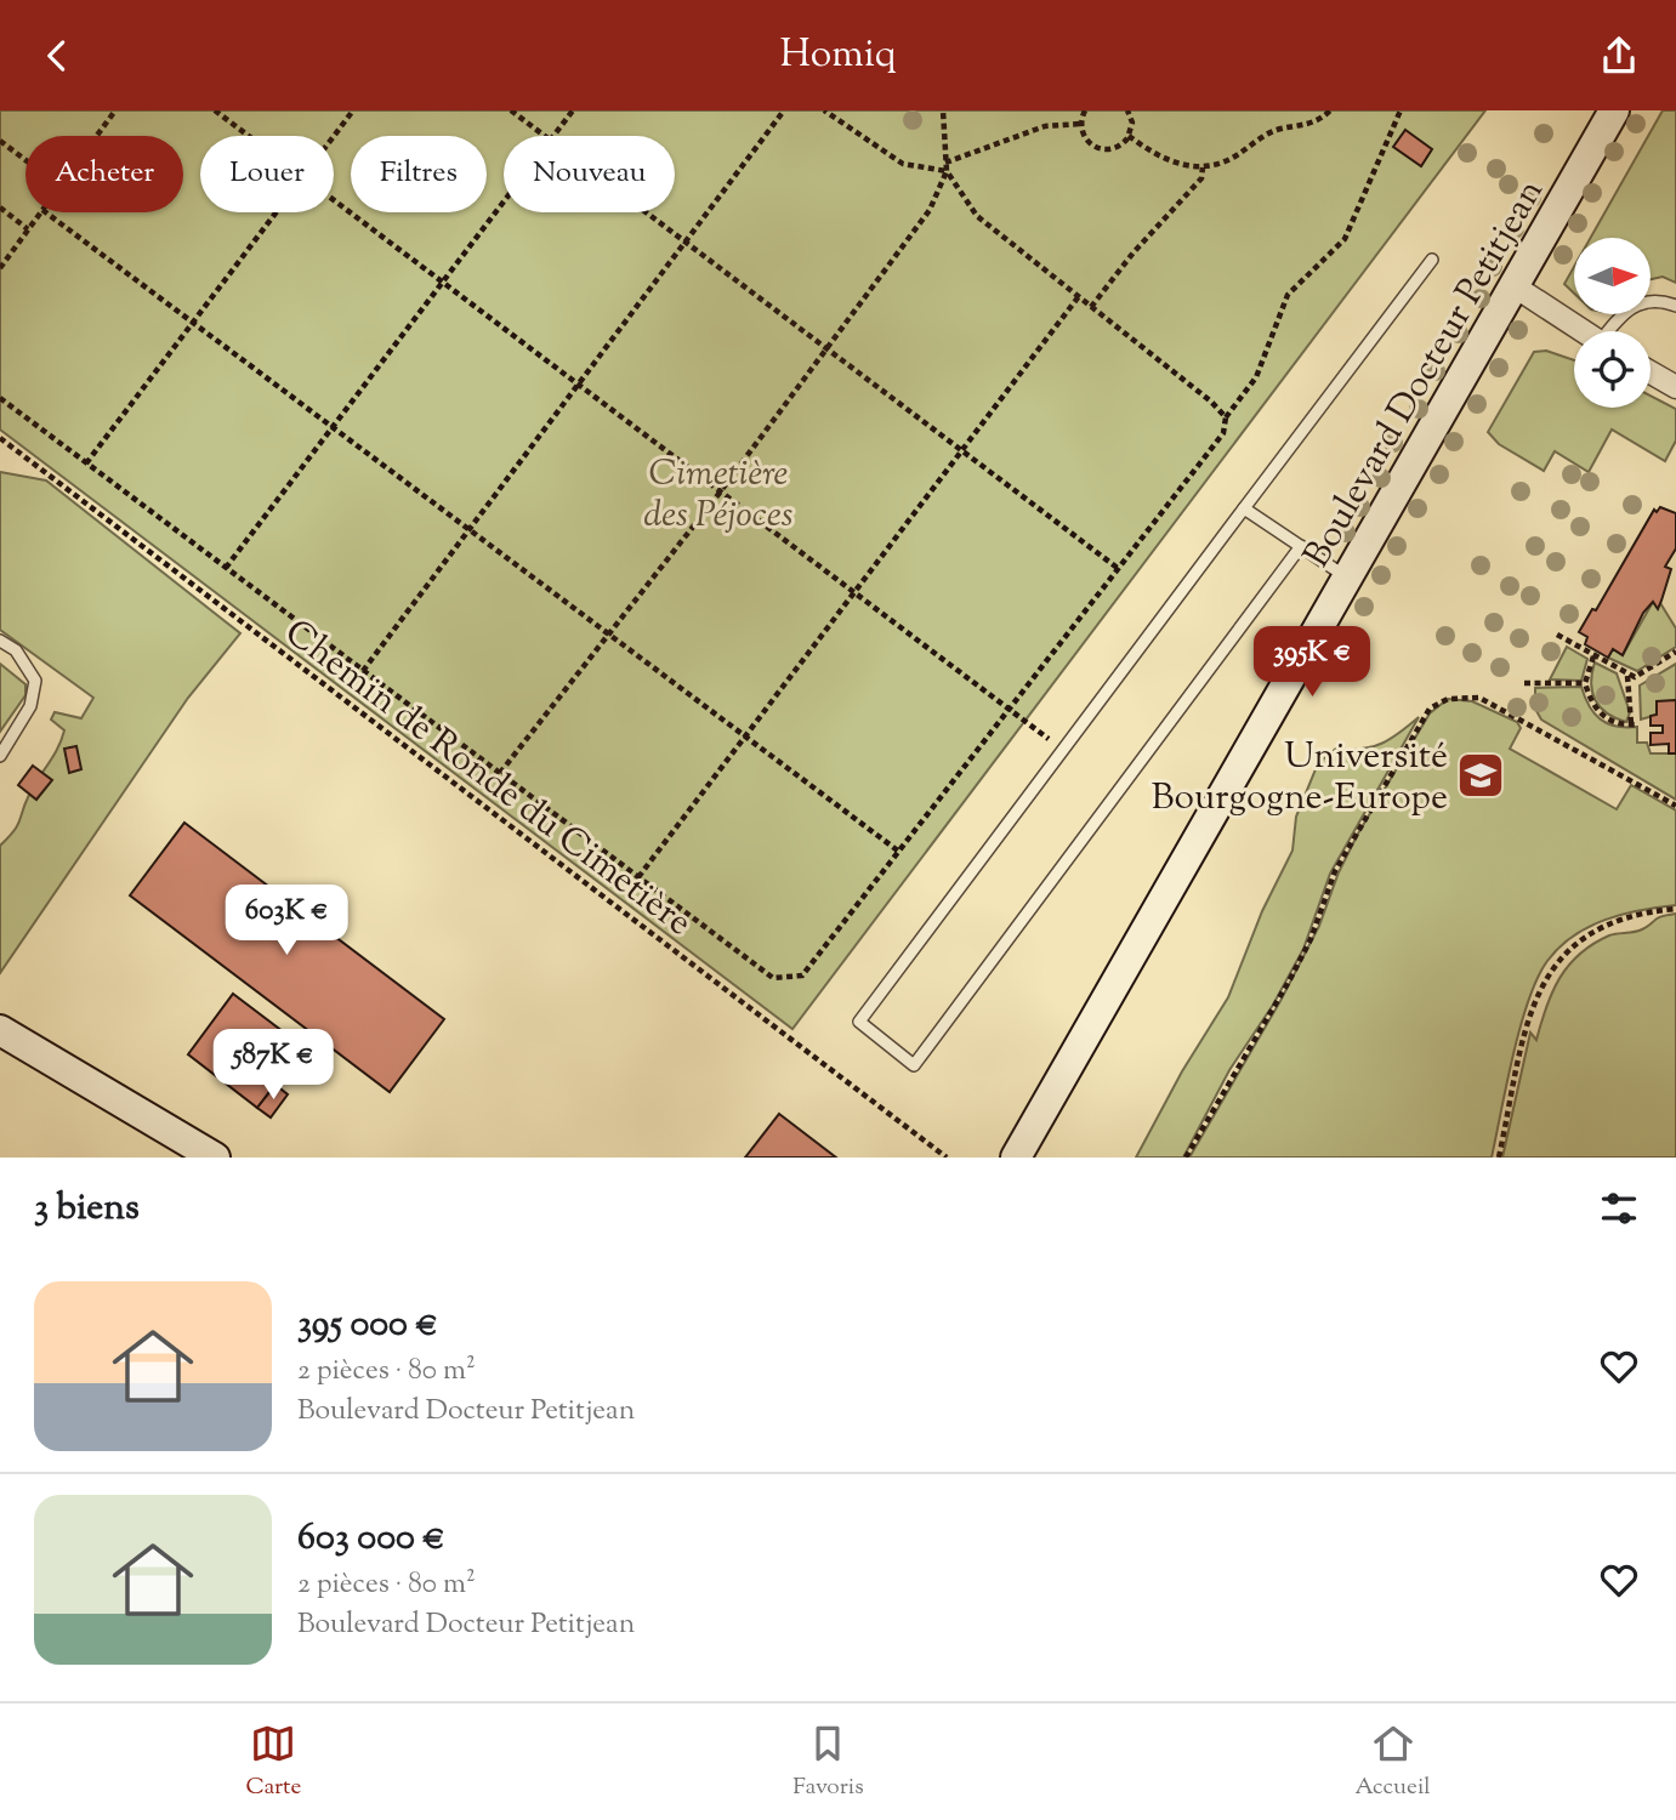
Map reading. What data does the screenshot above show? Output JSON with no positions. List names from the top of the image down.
{
  "streets": {
    "main road": ["Boulevard Docteur Petitjean"],
    "path": ["Chemin de Ronde du Cimetière"]
  },
  "parks": ["Cimetière des Péjoces"],
  "places": {
    "school or university": ["Université Bourgogne-Europe"]
  },
  "north": "right",
  "page": {
    "header": "Homiq",
    "chip": [
      "Acheter",
      "Louer",
      "Filtres",
      "Nouveau"
    ],
    "price": ["395K €", "603K €", "587K €"],
    "heading": "3 biens",
    "list": [
      {
        "name": "395 000 €",
        "note": "2 pièces · 80 m² · Boulevard Docteur Petitjean"
      },
      {
        "name": "603 000 €",
        "note": "2 pièces · 80 m² · Boulevard Docteur Petitjean"
      }
    ],
    "tabs": ["Carte", "Favoris", "Accueil"]
  }
}
